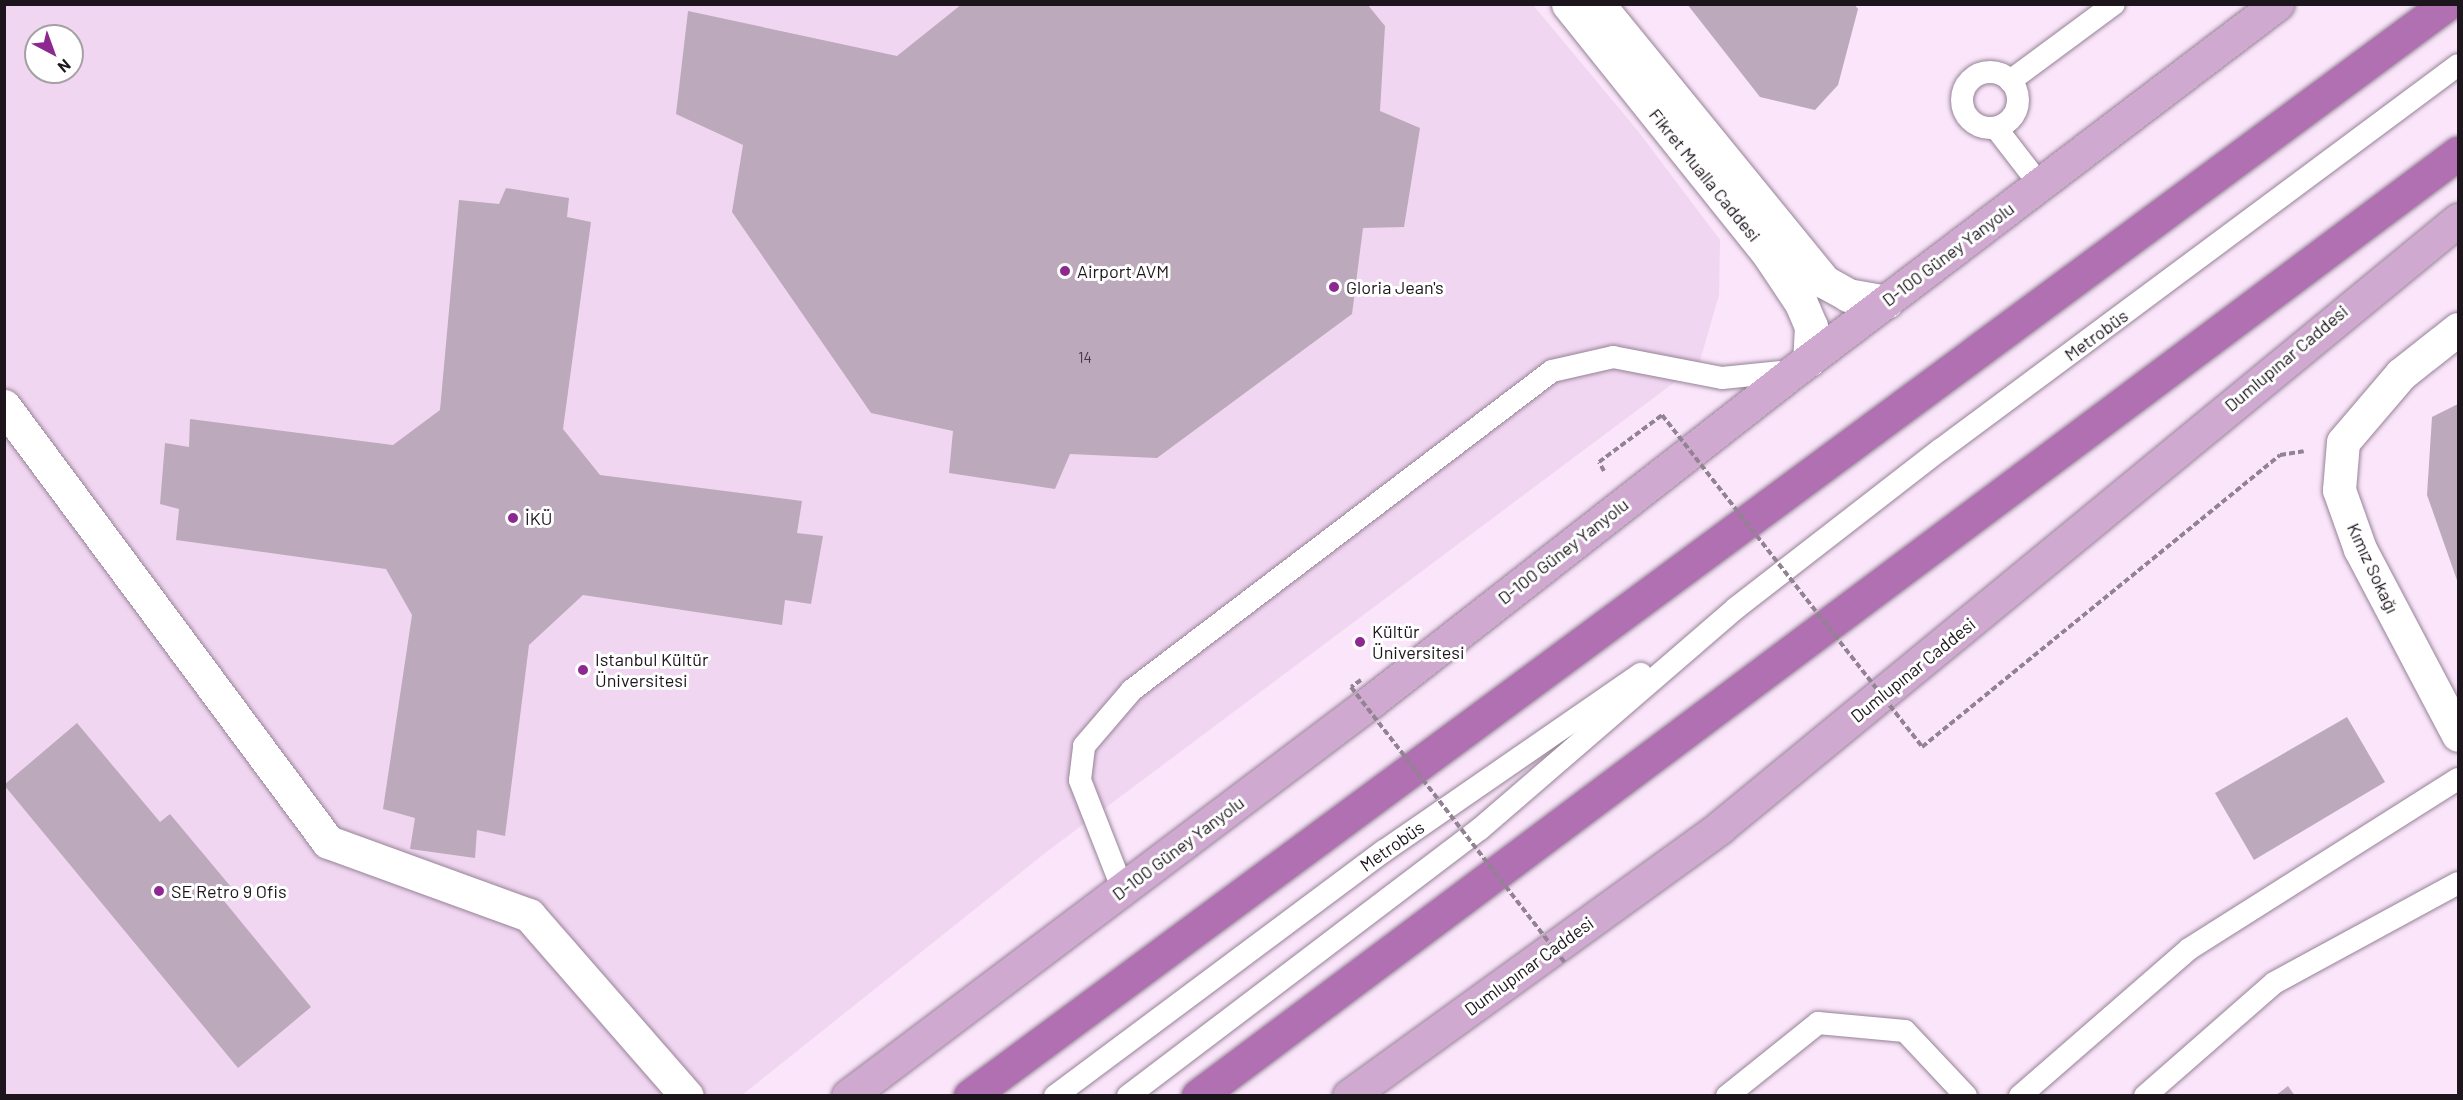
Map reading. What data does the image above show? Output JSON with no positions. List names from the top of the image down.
{
  "streets": {
    "main road": ["D-100 Güney Yanyolu", "Dumlupınar Caddesi"],
    "street": ["Fikret Mualla Caddesi", "Kımız Sokağı"],
    "lane": ["Metrobüs"]
  },
  "crossings": [
    ["Fikret Mualla Caddesi", "D-100 Güney Yanyolu"]
  ],
  "places": [
    "Airport AVM",
    "Gloria Jean's",
    "İKÜ",
    "Kültür Üniversitesi",
    "Istanbul Kültür Üniversitesi",
    "SE Retro 9 Ofis"
  ],
  "house_numbers": ["14"],
  "north": "bottom right"
}
